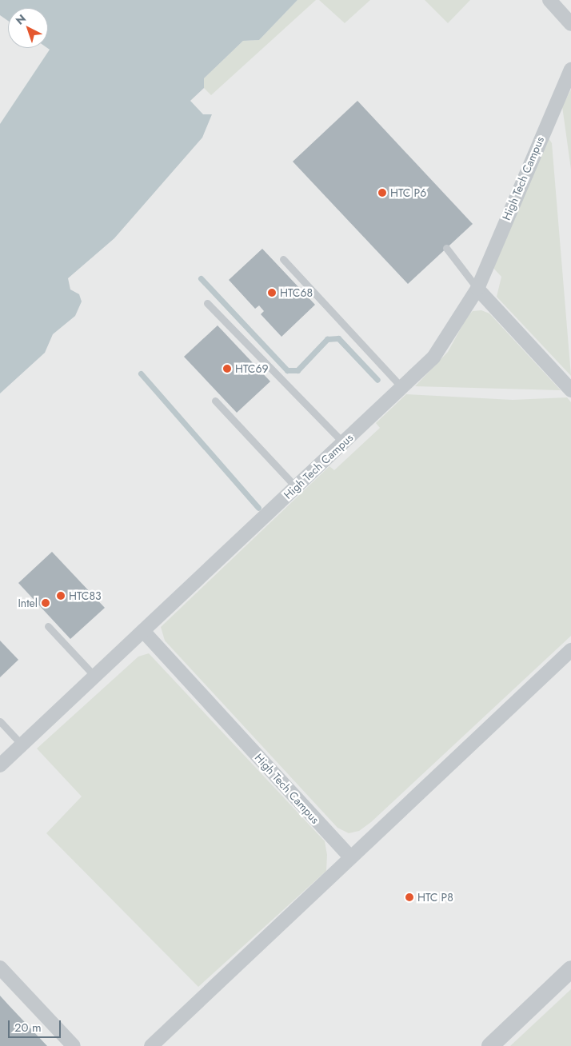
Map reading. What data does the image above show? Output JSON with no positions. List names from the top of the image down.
{
  "streets": {
    "street": ["High Tech Campus"]
  },
  "places": [
    "HTC P6",
    "HTC68",
    "HTC69",
    "HTC83",
    "Intel",
    "HTC P8"
  ],
  "scale_bar": "20 m",
  "north": "top left"
}
